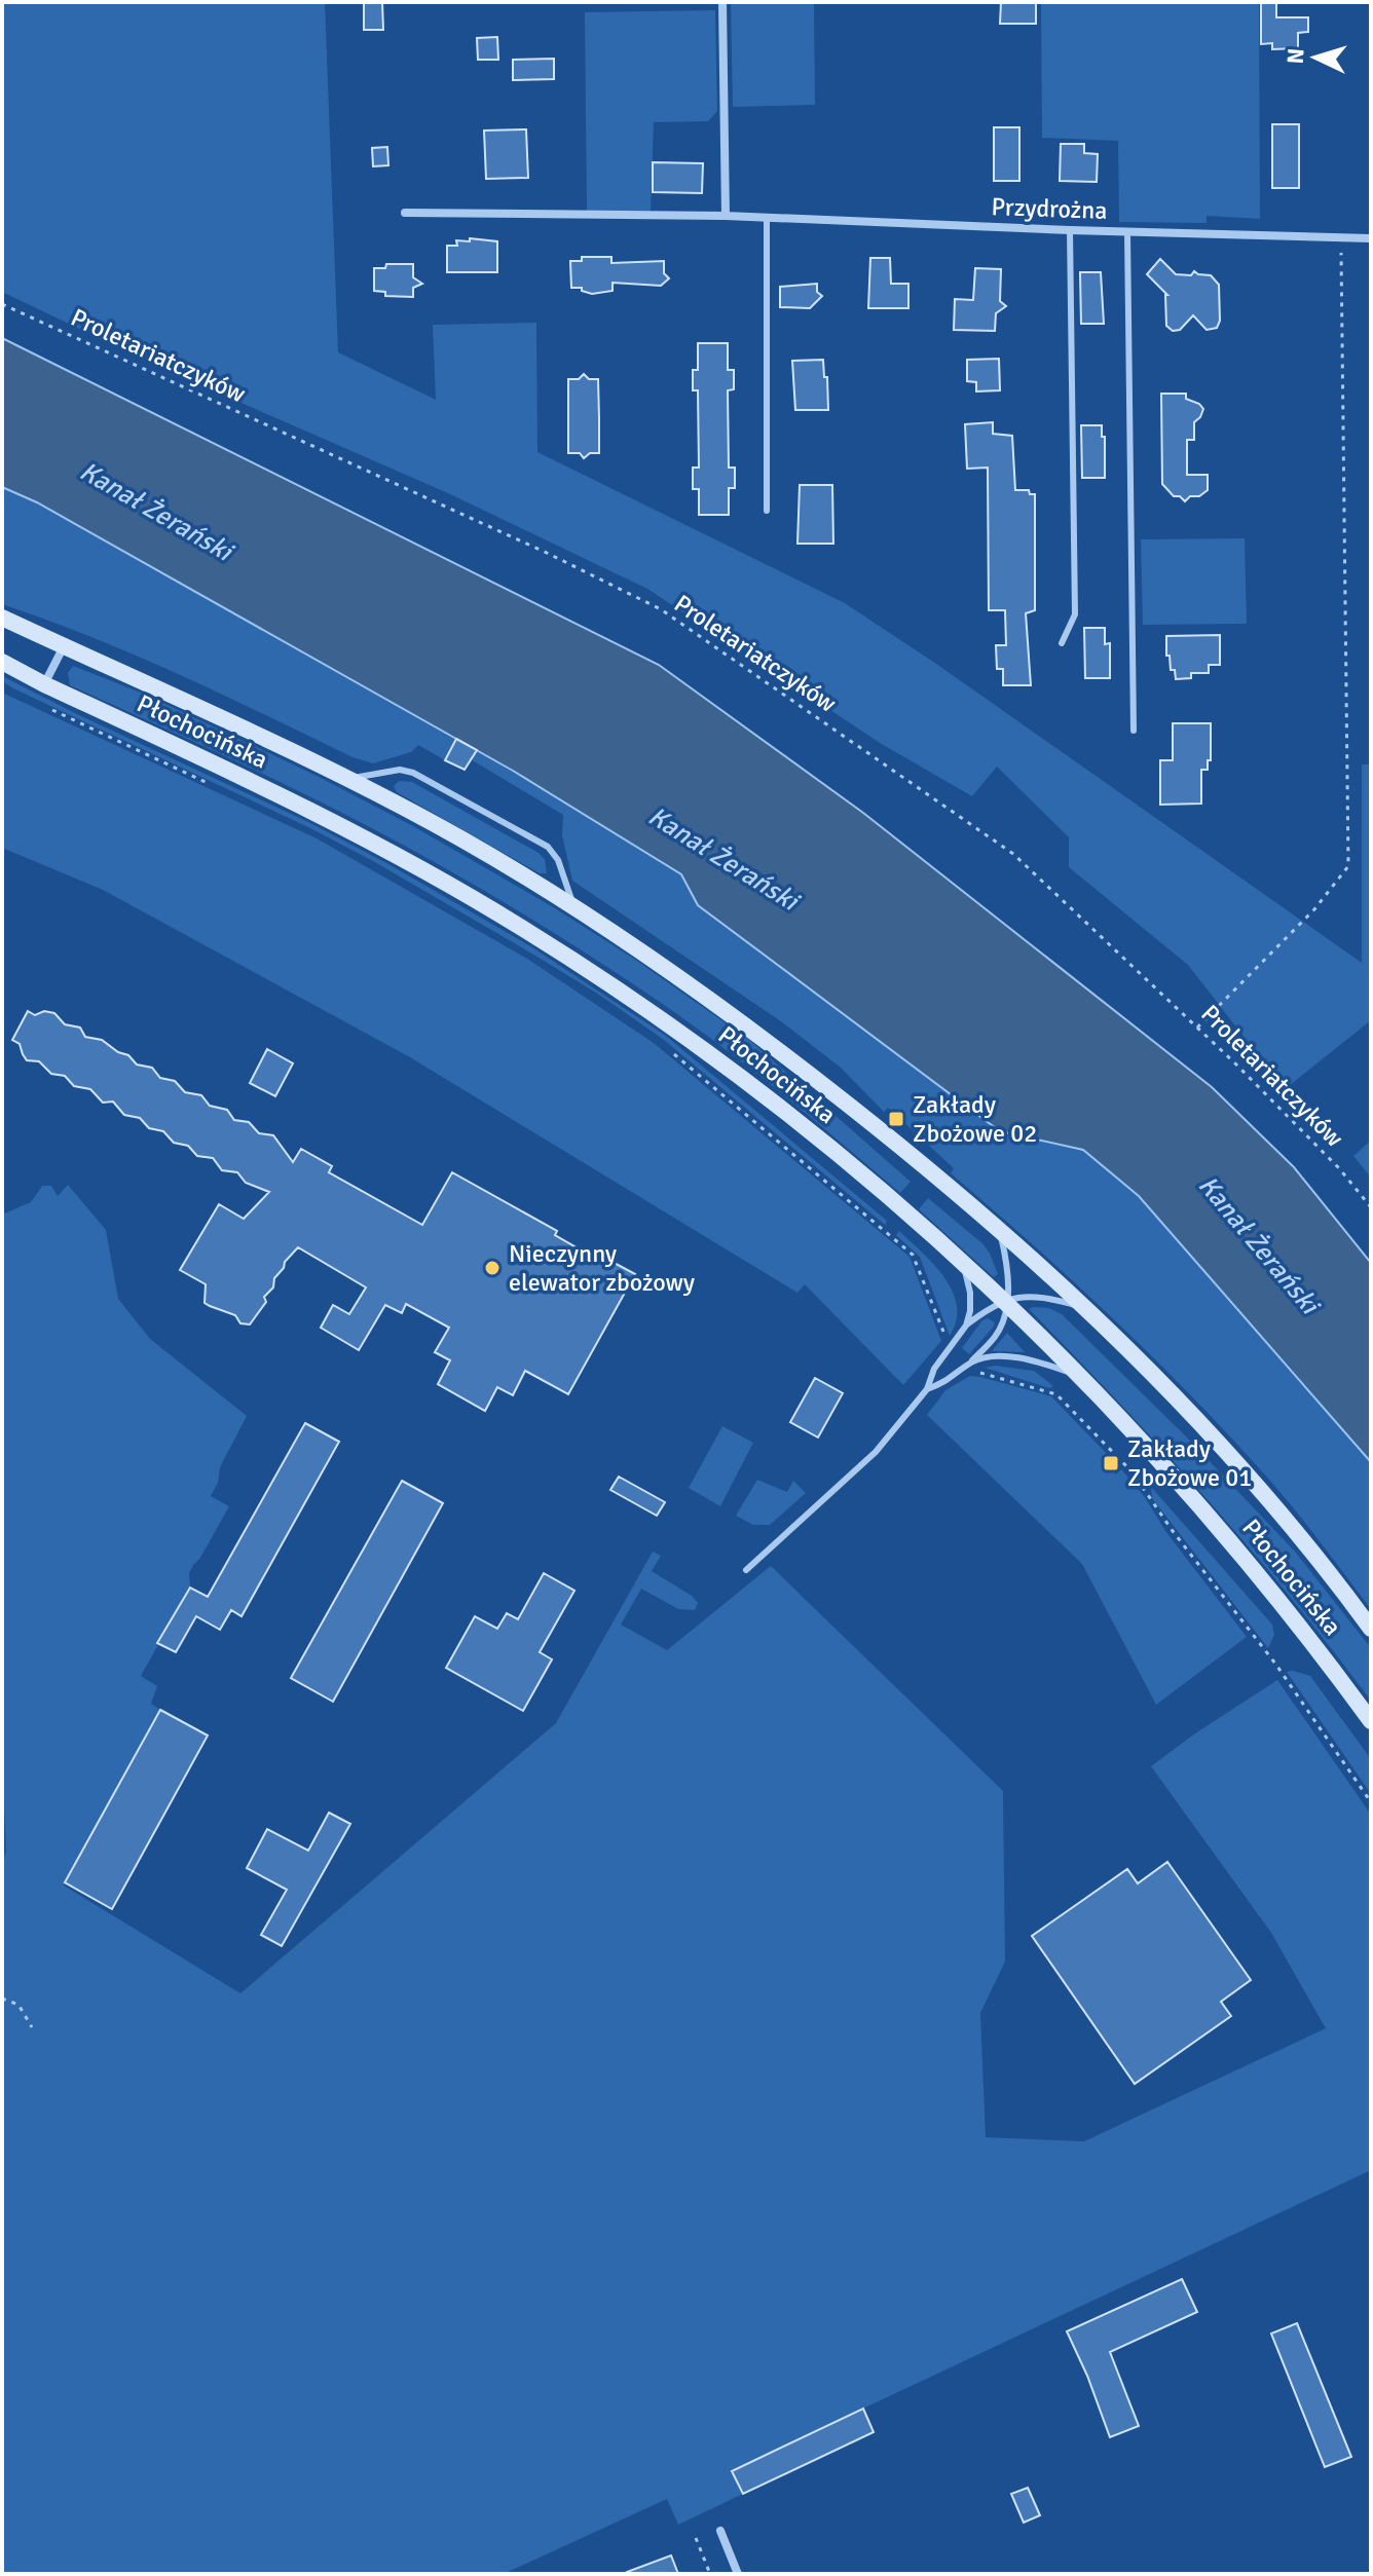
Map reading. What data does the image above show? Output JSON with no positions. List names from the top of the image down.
{
  "streets": {
    "main road": ["Płochocińska"],
    "street": ["Przydrożna"],
    "path": ["Proletariatczyków"]
  },
  "water": ["Kanał Żerański"],
  "places": {
    "transit": ["Zakłady Zbożowe 02", "Zakłady Zbożowe 01"],
    "other": ["Nieczynny elewator zbożowy"]
  },
  "north": "left"
}
